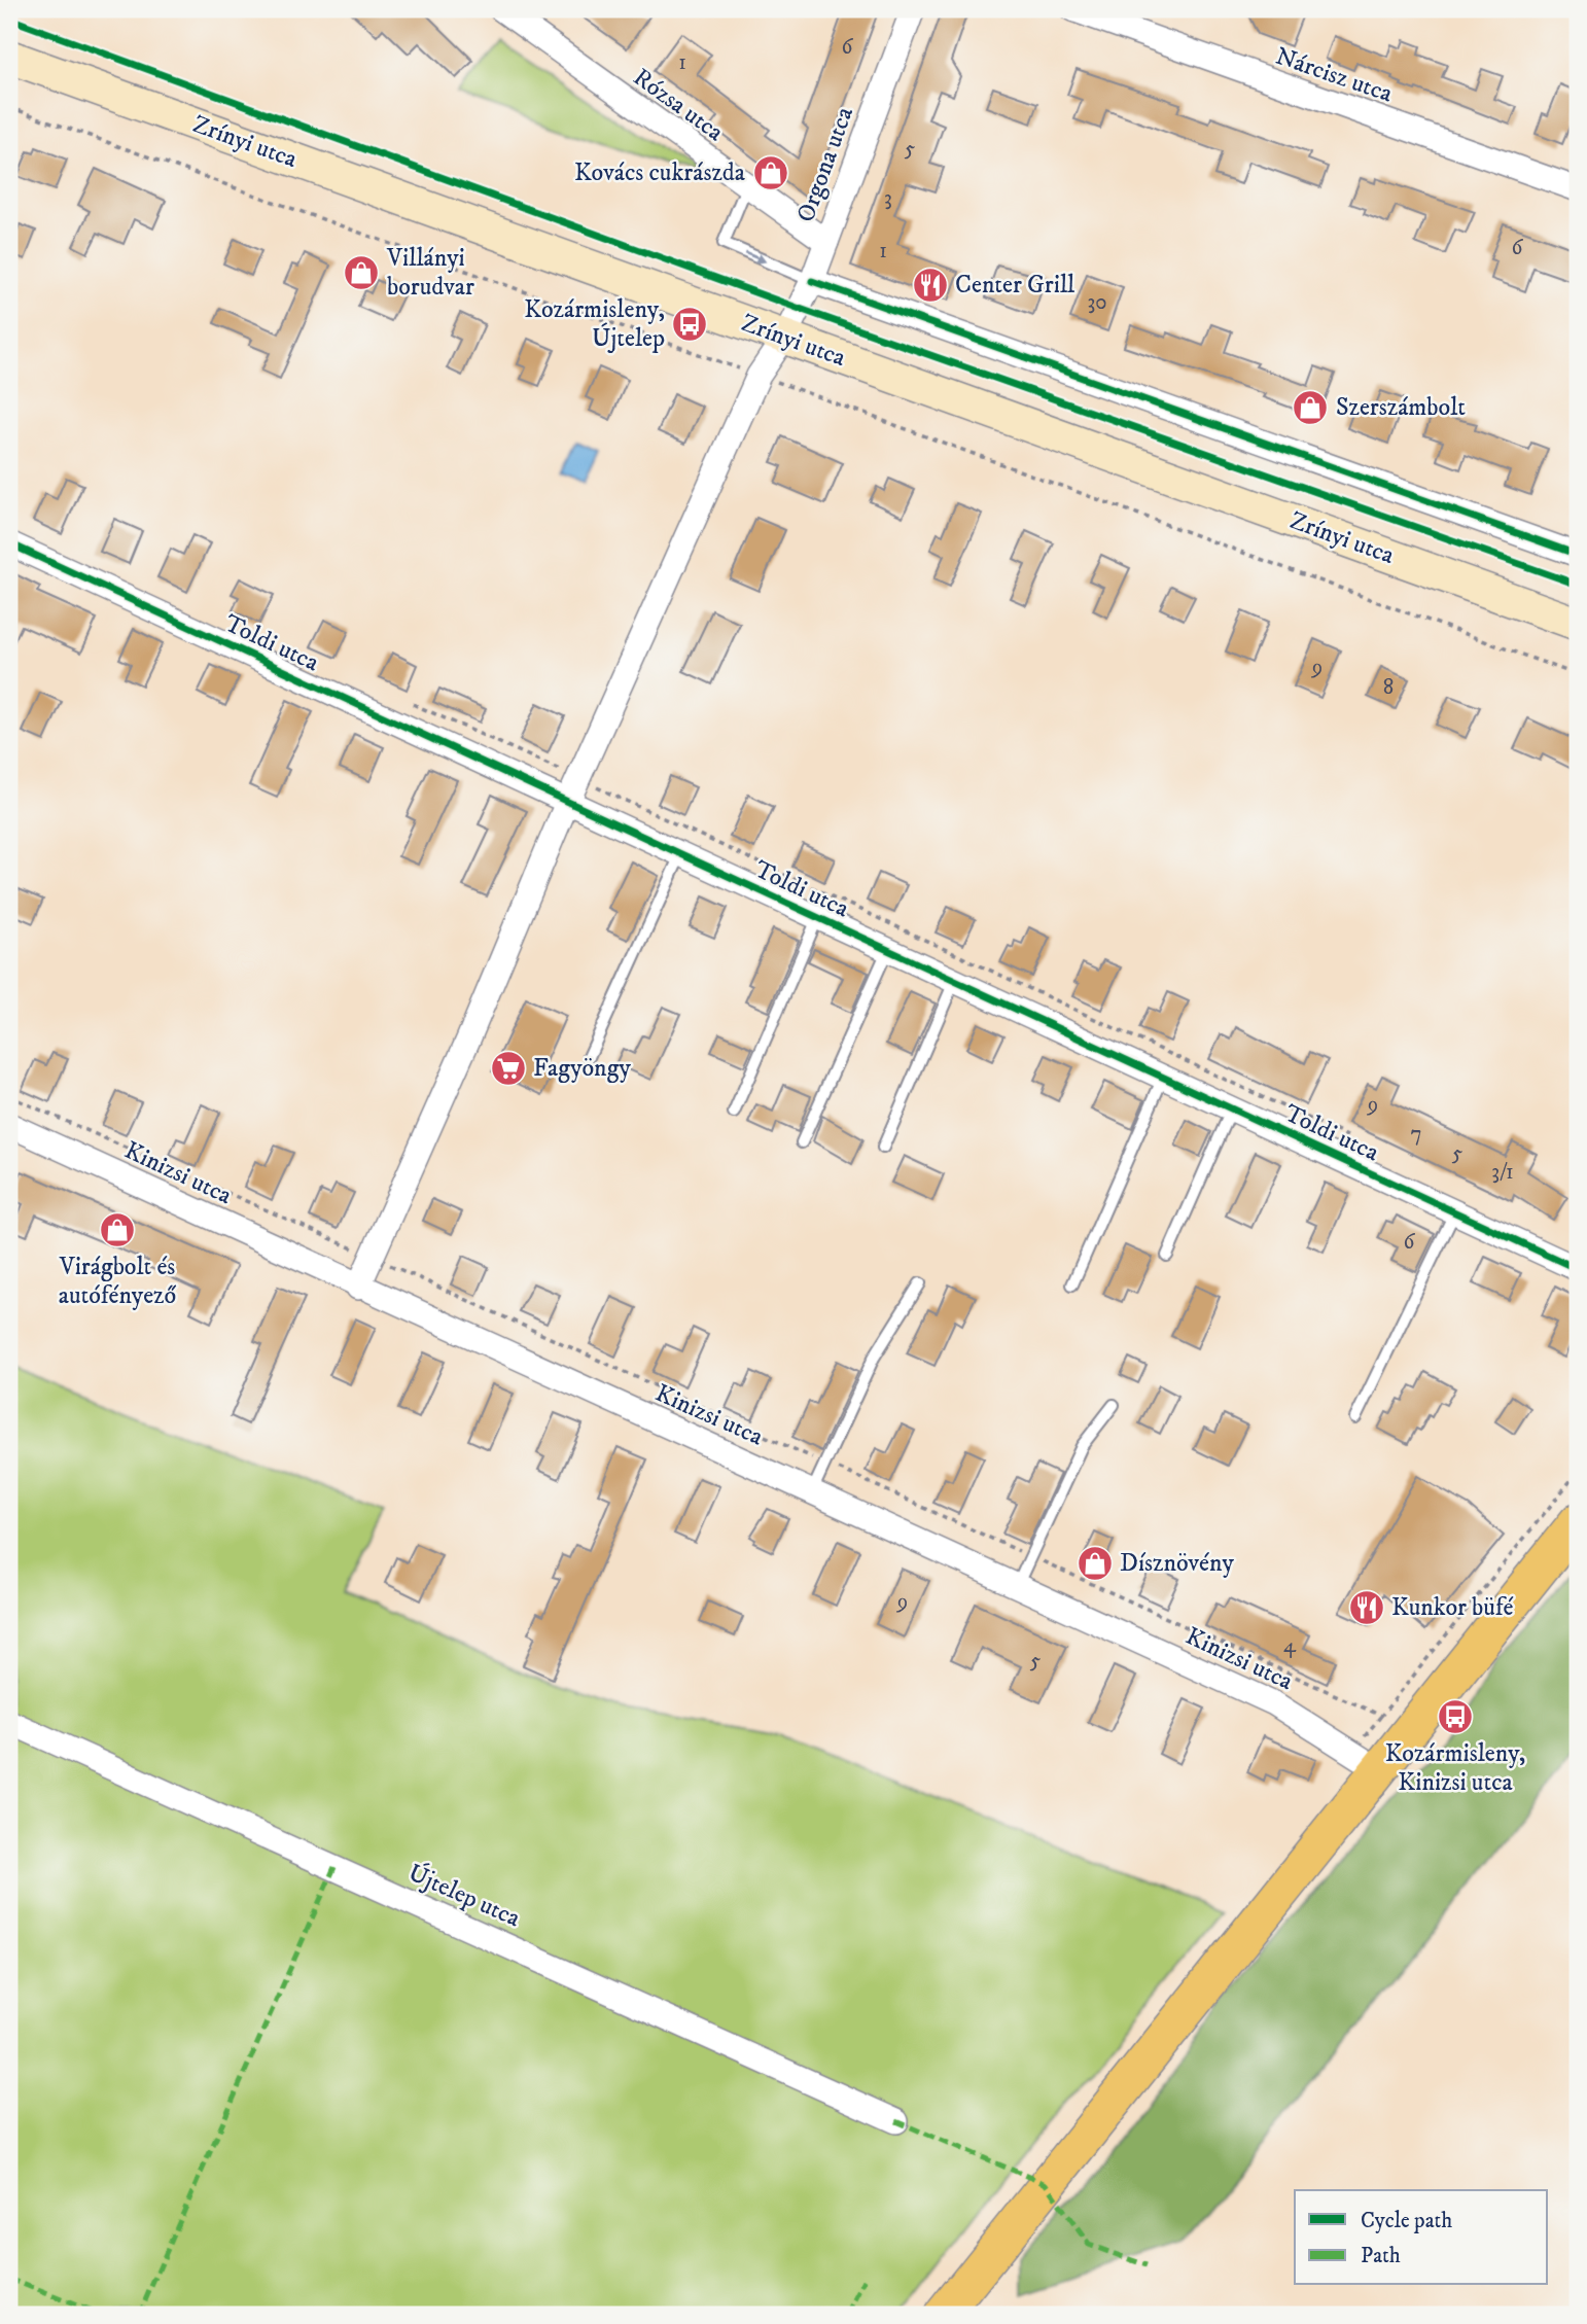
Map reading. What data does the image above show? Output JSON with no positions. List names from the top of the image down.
{
  "streets": {
    "main road": ["Zrínyi utca"],
    "street": [
      "Nárcisz utca",
      "Rózsa utca",
      "Orgona utca",
      "Toldi utca",
      "Kinizsi utca",
      "Újtelep utca"
    ]
  },
  "crossings": [
    ["Rózsa utca", "Orgona utca"],
    ["Zrínyi utca", "Orgona utca"],
    ["Orgona utca", "Toldi utca"],
    ["Orgona utca", "Kinizsi utca"]
  ],
  "places": {
    "shop": [
      "Kovács cukrászda",
      "Villányi borudvar",
      "Szerszámbolt",
      "Virágbolt és autófényező",
      "Dísznövény"
    ],
    "restaurant": ["Center Grill", "Kunkor büfé"],
    "bus stop": ["Kozármisleny, Újtelep", "Kozármisleny, Kinizsi utca"],
    "supermarket": ["Fagyöngy"]
  },
  "house_numbers": [
    "6",
    "1",
    "5",
    "3",
    "6",
    "1",
    "30",
    "9",
    "8",
    "9",
    "7",
    "5",
    "3/1",
    "6",
    "9",
    "4",
    "5"
  ],
  "legend": ["Cycle path", "Path"]
}
